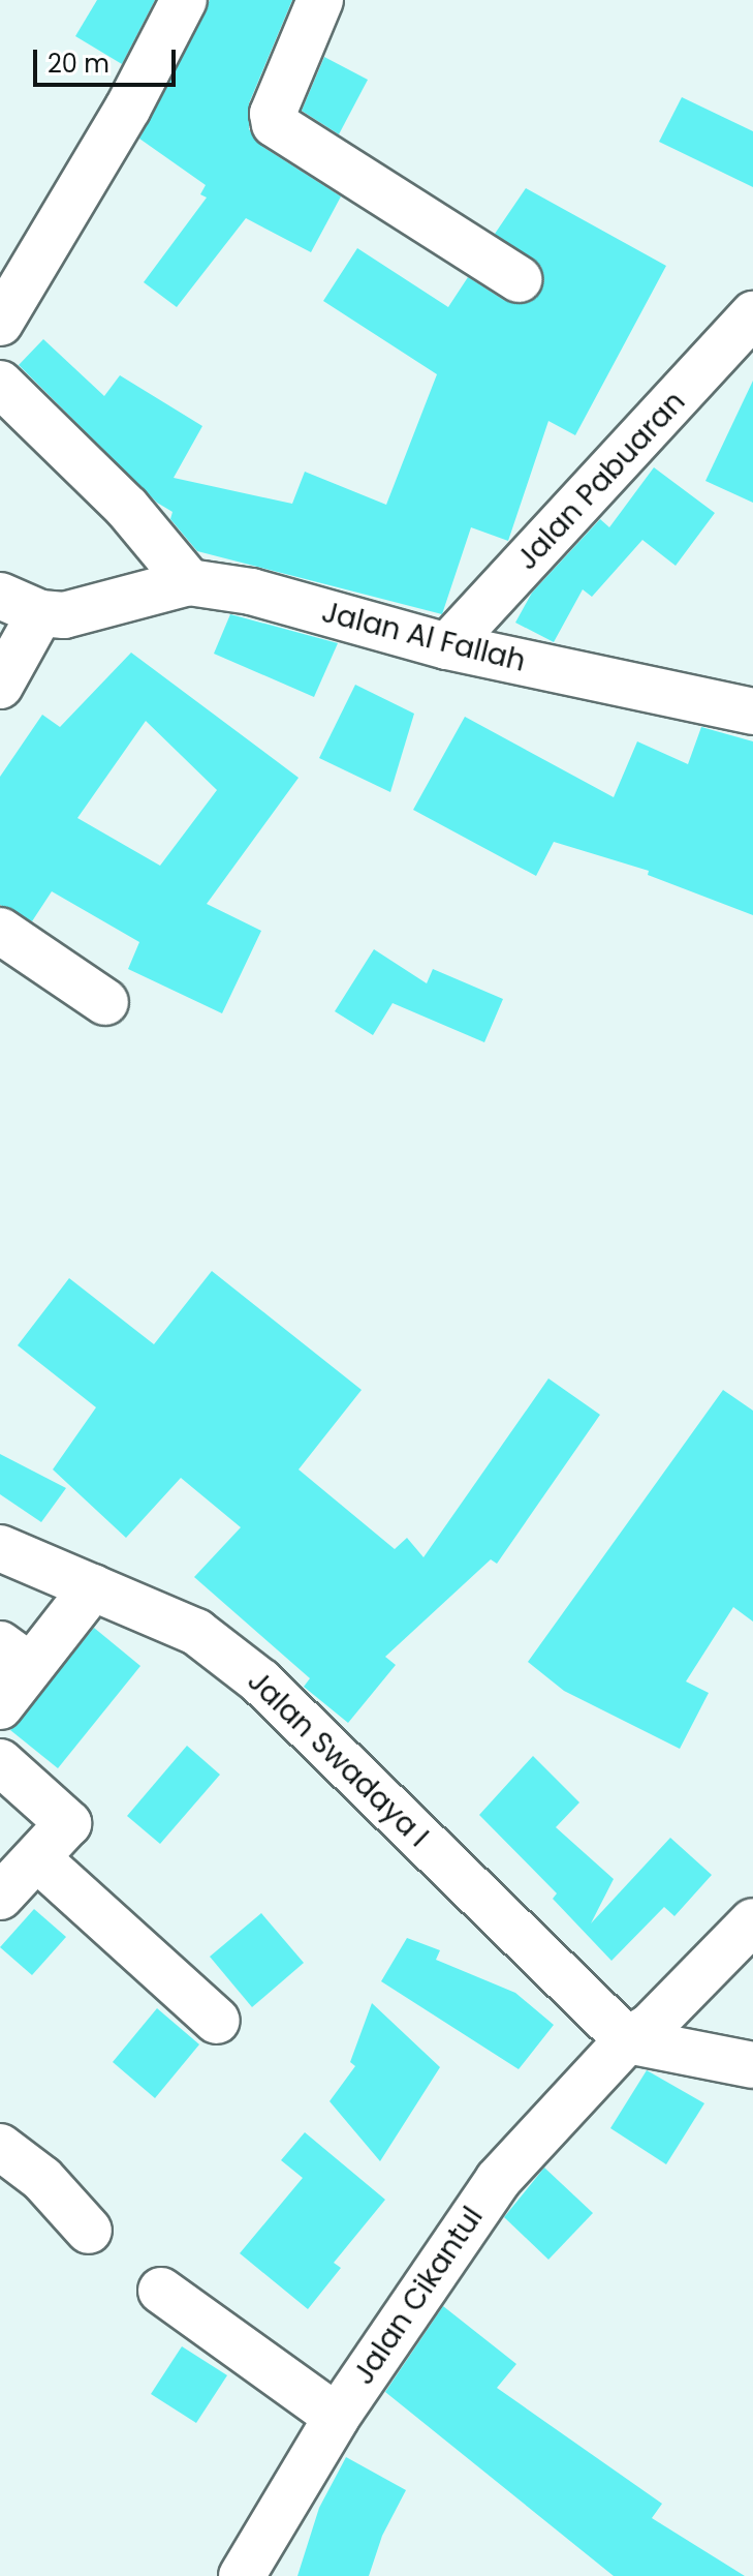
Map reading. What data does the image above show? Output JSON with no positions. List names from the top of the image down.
{
  "streets": {
    "street": [
      "Jalan Pabuaran",
      "Jalan Al Fallah",
      "Jalan Swadaya I",
      "Jalan Cikantul"
    ]
  },
  "crossings": [
    ["Jalan Pabuaran", "Jalan Al Fallah"],
    ["Jalan Swadaya I", "Jalan Cikantul"]
  ],
  "scale_bar": "20 m"
}
